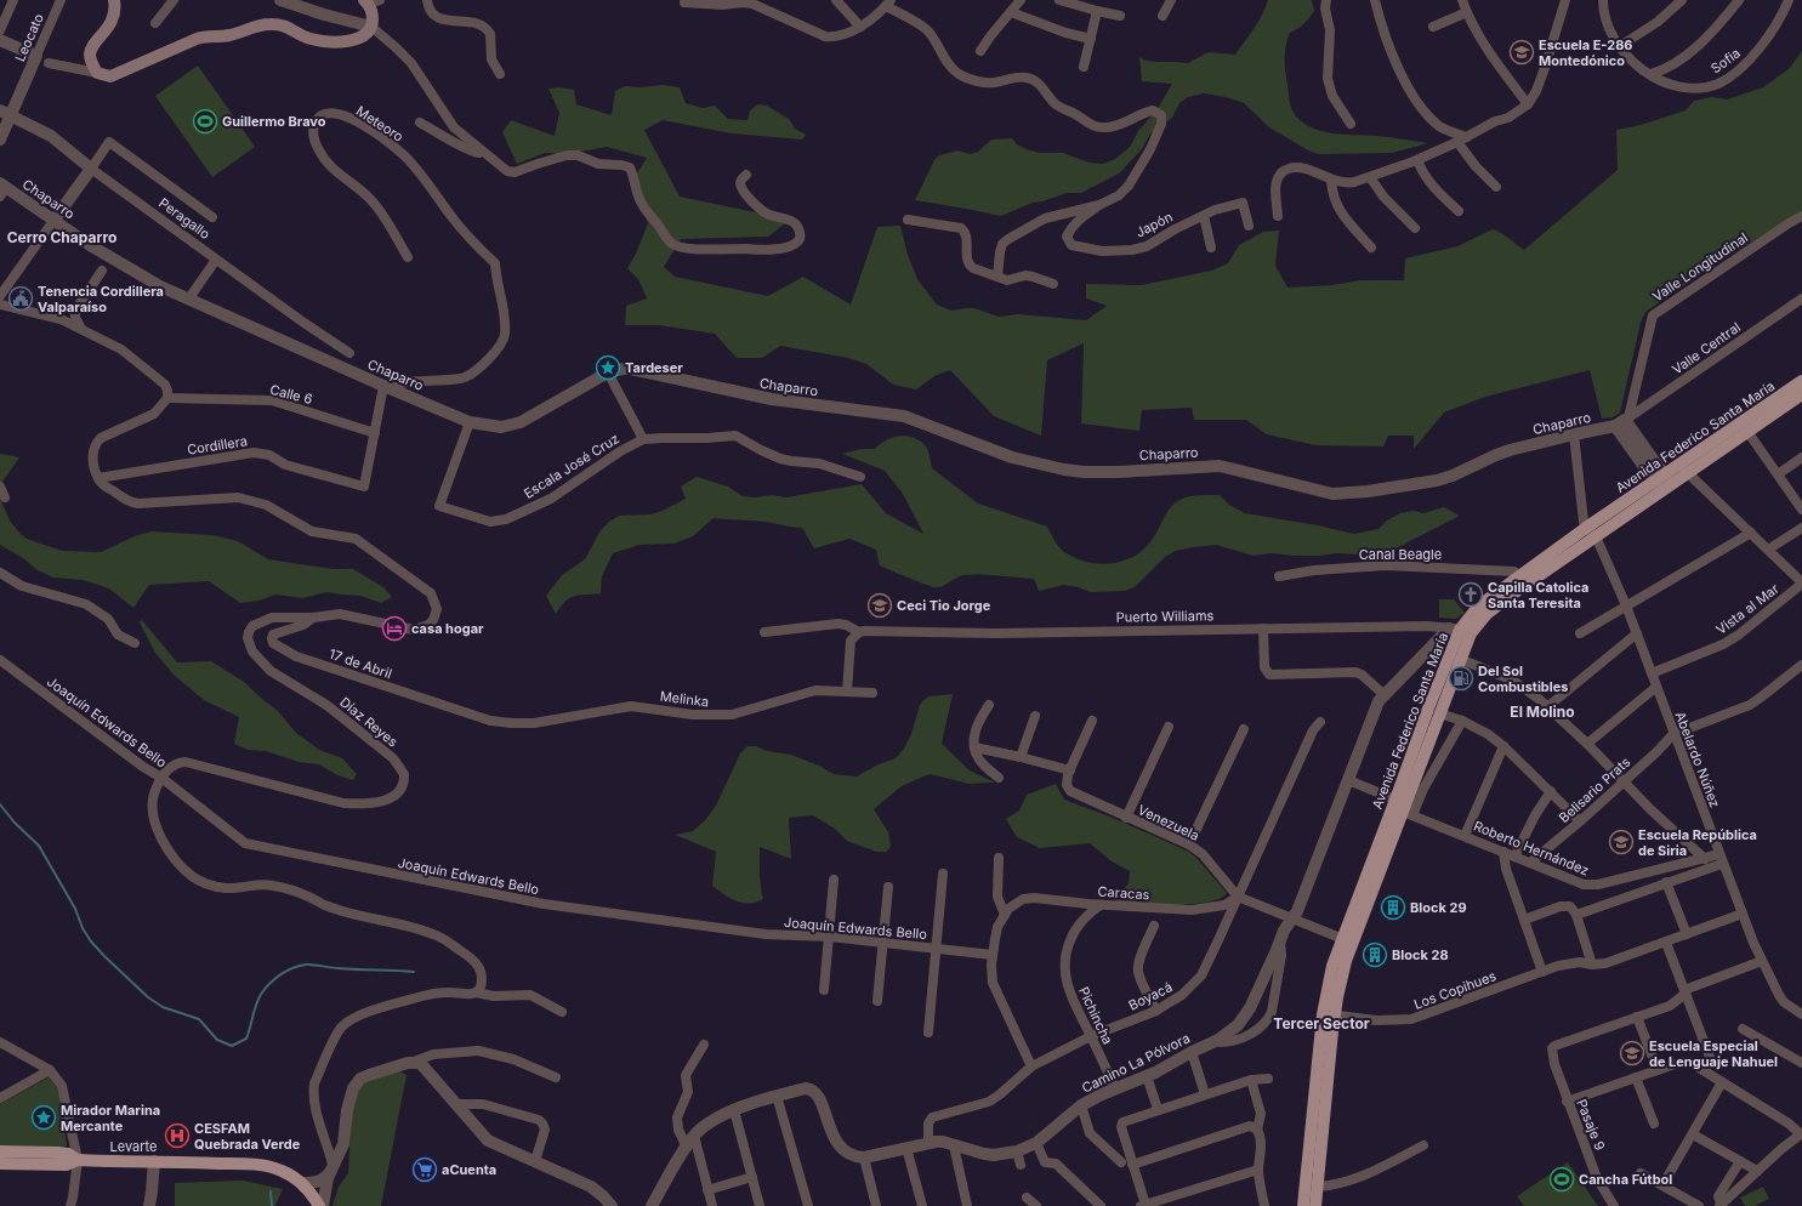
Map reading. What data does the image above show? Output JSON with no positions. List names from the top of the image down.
{
  "streets": {
    "main road": ["Avenida Federico Santa María", "Levarte"],
    "street": [
      "Leocato",
      "Sofia",
      "Meteoro",
      "Chaparro",
      "Peragallo",
      "Japón",
      "Valle Longitudinal",
      "Valle Central",
      "Calle 6",
      "Cordillera",
      "Escala José Cruz",
      "Canal Beagle",
      "Vista al Mar",
      "Puerto Williams",
      "17 de Abril",
      "Melinka",
      "Joaquín Edwards Bello",
      "Díaz Reyes",
      "Abelardo Núñez",
      "Belisario Prats",
      "Venezuela",
      "Roberto Hernández",
      "Caracas",
      "Los Copihues",
      "Boyacá",
      "Pichincha",
      "Camino La Pólvora",
      "Pasaje 9"
    ]
  },
  "crossings": [
    ["Leocato", "Peragallo"],
    ["Meteoro", "Chaparro"],
    ["Chaparro", "Valle Longitudinal"],
    ["Chaparro", "Valle Central"],
    ["Chaparro", "Escala José Cruz"],
    ["Chaparro", "Abelardo Núñez"],
    ["Valle Longitudinal", "Valle Central"],
    ["Calle 6", "Cordillera"],
    ["Avenida Federico Santa María", "Canal Beagle"],
    ["Avenida Federico Santa María", "Puerto Williams"],
    ["Avenida Federico Santa María", "Abelardo Núñez"],
    ["Avenida Federico Santa María", "Venezuela"],
    ["Avenida Federico Santa María", "Roberto Hernández"],
    ["Avenida Federico Santa María", "Los Copihues"],
    ["Avenida Federico Santa María", "Camino La Pólvora"],
    ["Cordillera", "Díaz Reyes"],
    ["Vista al Mar", "Abelardo Núñez"],
    ["Puerto Williams", "Camino La Pólvora"],
    ["17 de Abril", "Melinka"],
    ["17 de Abril", "Díaz Reyes"],
    ["Joaquín Edwards Bello", "Díaz Reyes"],
    ["Abelardo Núñez", "Belisario Prats"],
    ["Abelardo Núñez", "Roberto Hernández"],
    ["Abelardo Núñez", "Los Copihues"],
    ["Belisario Prats", "Roberto Hernández"],
    ["Venezuela", "Caracas"],
    ["Venezuela", "Boyacá"],
    ["Venezuela", "Camino La Pólvora"],
    ["Roberto Hernández", "Camino La Pólvora"],
    ["Caracas", "Boyacá"],
    ["Caracas", "Pichincha"],
    ["Boyacá", "Pichincha"],
    ["Boyacá", "Camino La Pólvora"],
    ["Pichincha", "Camino La Pólvora"]
  ],
  "districts": ["Cerro Chaparro", "El Molino", "Tercer Sector"],
  "places": {
    "school or university": [
      "Escuela E-286 Montedónico",
      "Ceci Tio Jorge",
      "Escuela República de Siria",
      "Escuela Especial de Lenguaje Nahuel"
    ],
    "sports": ["Guillermo Bravo", "Cancha Fútbol"],
    "public building": ["Tenencia Cordillera Valparaíso"],
    "place": ["Tardeser", "Mirador Marina Mercante"],
    "church": ["Capilla Catolica Santa Teresita"],
    "hotel": ["casa hogar"],
    "fuel station": ["Del Sol Combustibles"],
    "building": ["Block 29", "Block 28"],
    "hospital": ["CESFAM Quebrada Verde"],
    "supermarket": ["aCuenta"]
  }
}
